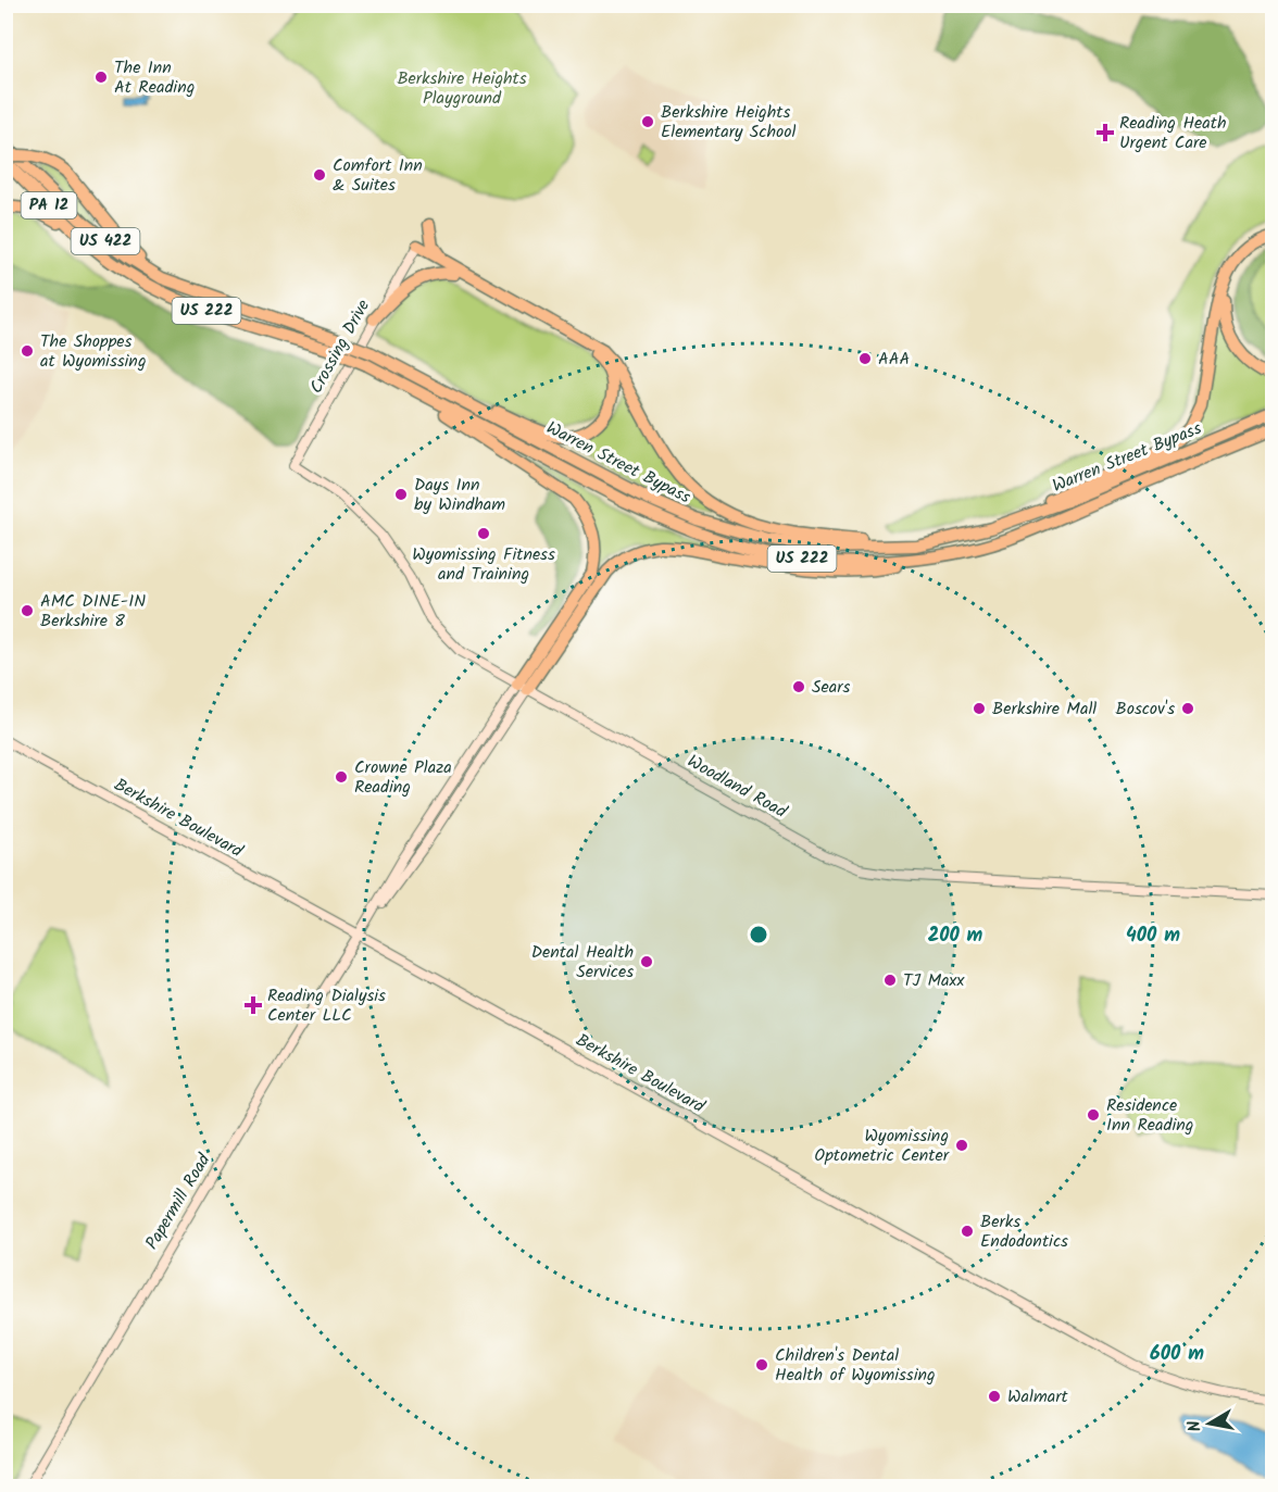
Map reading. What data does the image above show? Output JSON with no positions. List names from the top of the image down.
{
  "streets": {
    "highway": [
      "PA 12",
      "US 422",
      "US 222",
      "Warren Street Bypass"
    ],
    "main road": [
      "Crossing Drive",
      "Woodland Road",
      "Berkshire Boulevard",
      "Papermill Road"
    ]
  },
  "crossings": [
    ["US 222", "Warren Street Bypass"],
    ["Crossing Drive", "Woodland Road"],
    ["Woodland Road", "Papermill Road"],
    ["Berkshire Boulevard", "Papermill Road"]
  ],
  "parks": ["Berkshire Heights Playground"],
  "places": {
    "other": [
      "The Inn At Reading",
      "Berkshire Heights Elementary School",
      "Comfort Inn & Suites",
      "The Shoppes at Wyomissing",
      "AAA",
      "Days Inn by Windham",
      "Wyomissing Fitness and Training",
      "AMC DINE-IN Berkshire 8",
      "Sears",
      "Berkshire Mall",
      "Boscov's",
      "Crowne Plaza Reading",
      "Dental Health Services",
      "TJ Maxx",
      "Residence Inn Reading",
      "Wyomissing Optometric Center",
      "Berks Endodontics",
      "Children's Dental Health of Wyomissing",
      "Walmart"
    ],
    "health": ["Reading Heath Urgent Care", "Reading Dialysis Center LLC"]
  },
  "north": "left",
  "rings": ["200 m", "400 m", "600 m"]
}
